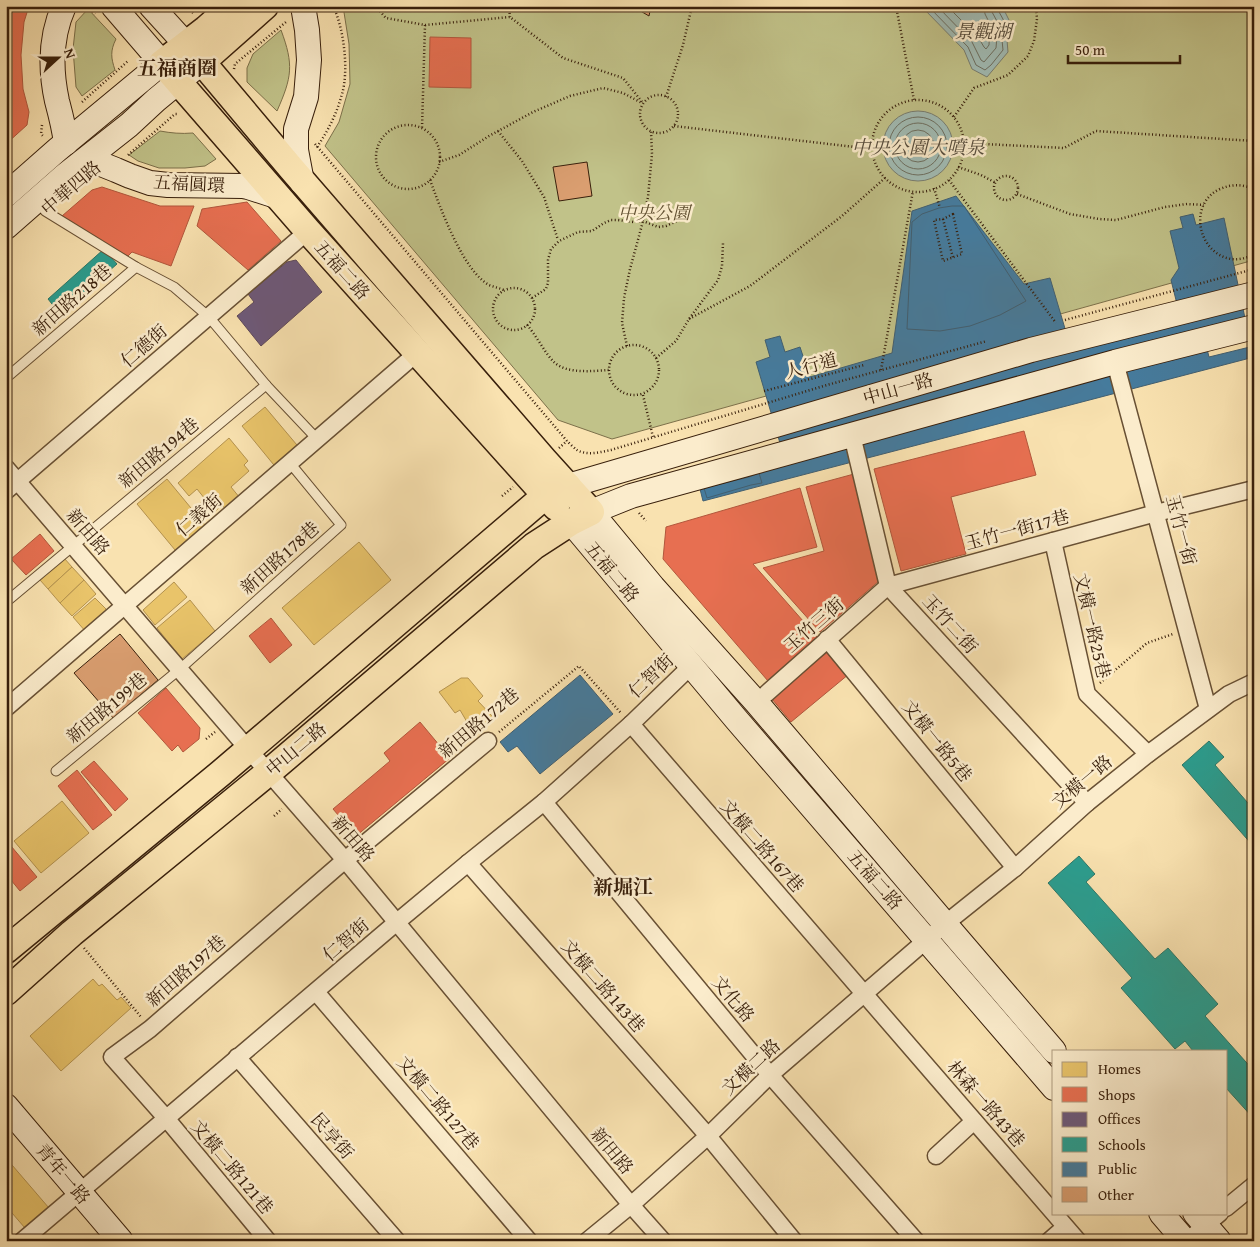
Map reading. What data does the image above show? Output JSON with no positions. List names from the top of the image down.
{
  "streets": {
    "main road": ["五福二路", "中山二路"],
    "street": [
      "五福圓環",
      "中華四路",
      "仁德街",
      "中山一路",
      "仁義街",
      "玉竹一街17巷",
      "玉竹一街",
      "新田路",
      "玉竹二街",
      "玉竹三街",
      "文橫一路25巷",
      "仁智街",
      "新田路172巷",
      "文橫一路5巷",
      "文橫一路",
      "文橫二路167巷",
      "新田路197巷",
      "文橫二路143巷",
      "文化路",
      "文橫二路",
      "文橫二路127巷",
      "林森一路43巷",
      "民享街",
      "文橫二路121巷",
      "青年一路"
    ],
    "lane": [
      "新田路218巷",
      "新田路194巷",
      "新田路178巷",
      "新田路199巷"
    ],
    "path": ["人行道"]
  },
  "crossings": [
    ["五福圓環", "中華四路"],
    ["五福圓環", "五福二路"],
    ["中華四路", "五福二路"],
    ["五福二路", "仁德街"],
    ["五福二路", "中山一路"],
    ["五福二路", "仁義街"],
    ["五福二路", "仁智街"],
    ["五福二路", "中山二路"],
    ["五福二路", "文橫一路"],
    ["五福二路", "文橫二路"],
    ["仁德街", "新田路"],
    ["中山一路", "玉竹一街"],
    ["中山一路", "玉竹二街"],
    ["中山一路", "中山二路"],
    ["新田路194巷", "新田路"],
    ["仁義街", "新田路"],
    ["仁義街", "新田路178巷"],
    ["玉竹一街17巷", "玉竹一街"],
    ["玉竹一街17巷", "玉竹二街"],
    ["玉竹一街17巷", "玉竹三街"],
    ["玉竹一街17巷", "文橫一路25巷"],
    ["玉竹一街", "文橫一路"],
    ["新田路", "新田路178巷"],
    ["新田路", "仁智街"],
    ["新田路", "新田路199巷"],
    ["新田路", "新田路172巷"],
    ["新田路", "中山二路"],
    ["新田路", "新田路197巷"],
    ["新田路", "文橫二路"],
    ["新田路178巷", "新田路199巷"],
    ["玉竹二街", "玉竹三街"],
    ["玉竹二街", "文橫一路"],
    ["玉竹三街", "文橫一路5巷"],
    ["文橫一路25巷", "文橫一路"],
    ["仁智街", "新田路172巷"],
    ["仁智街", "文橫二路167巷"],
    ["仁智街", "新田路197巷"],
    ["仁智街", "文橫二路143巷"],
    ["仁智街", "文化路"],
    ["仁智街", "文橫二路127巷"],
    ["仁智街", "民享街"],
    ["仁智街", "文橫二路121巷"],
    ["仁智街", "青年一路"],
    ["新田路172巷", "文橫二路167巷"],
    ["新田路172巷", "新田路197巷"],
    ["文橫一路5巷", "文橫一路"],
    ["文橫一路", "文橫二路"],
    ["文橫二路167巷", "文橫二路"],
    ["文橫二路167巷", "林森一路43巷"],
    ["新田路197巷", "文橫二路121巷"],
    ["文橫二路143巷", "文橫二路"],
    ["文化路", "文橫二路"],
    ["文橫二路", "林森一路43巷"]
  ],
  "districts": ["五福商圈", "新堀江"],
  "water": ["景觀湖", "中央公園大噴泉"],
  "parks": ["中央公園"],
  "legend": [
    "Homes",
    "Shops",
    "Offices",
    "Schools",
    "Public",
    "Other"
  ],
  "scale_bar": "50 m",
  "north": "right"
}
